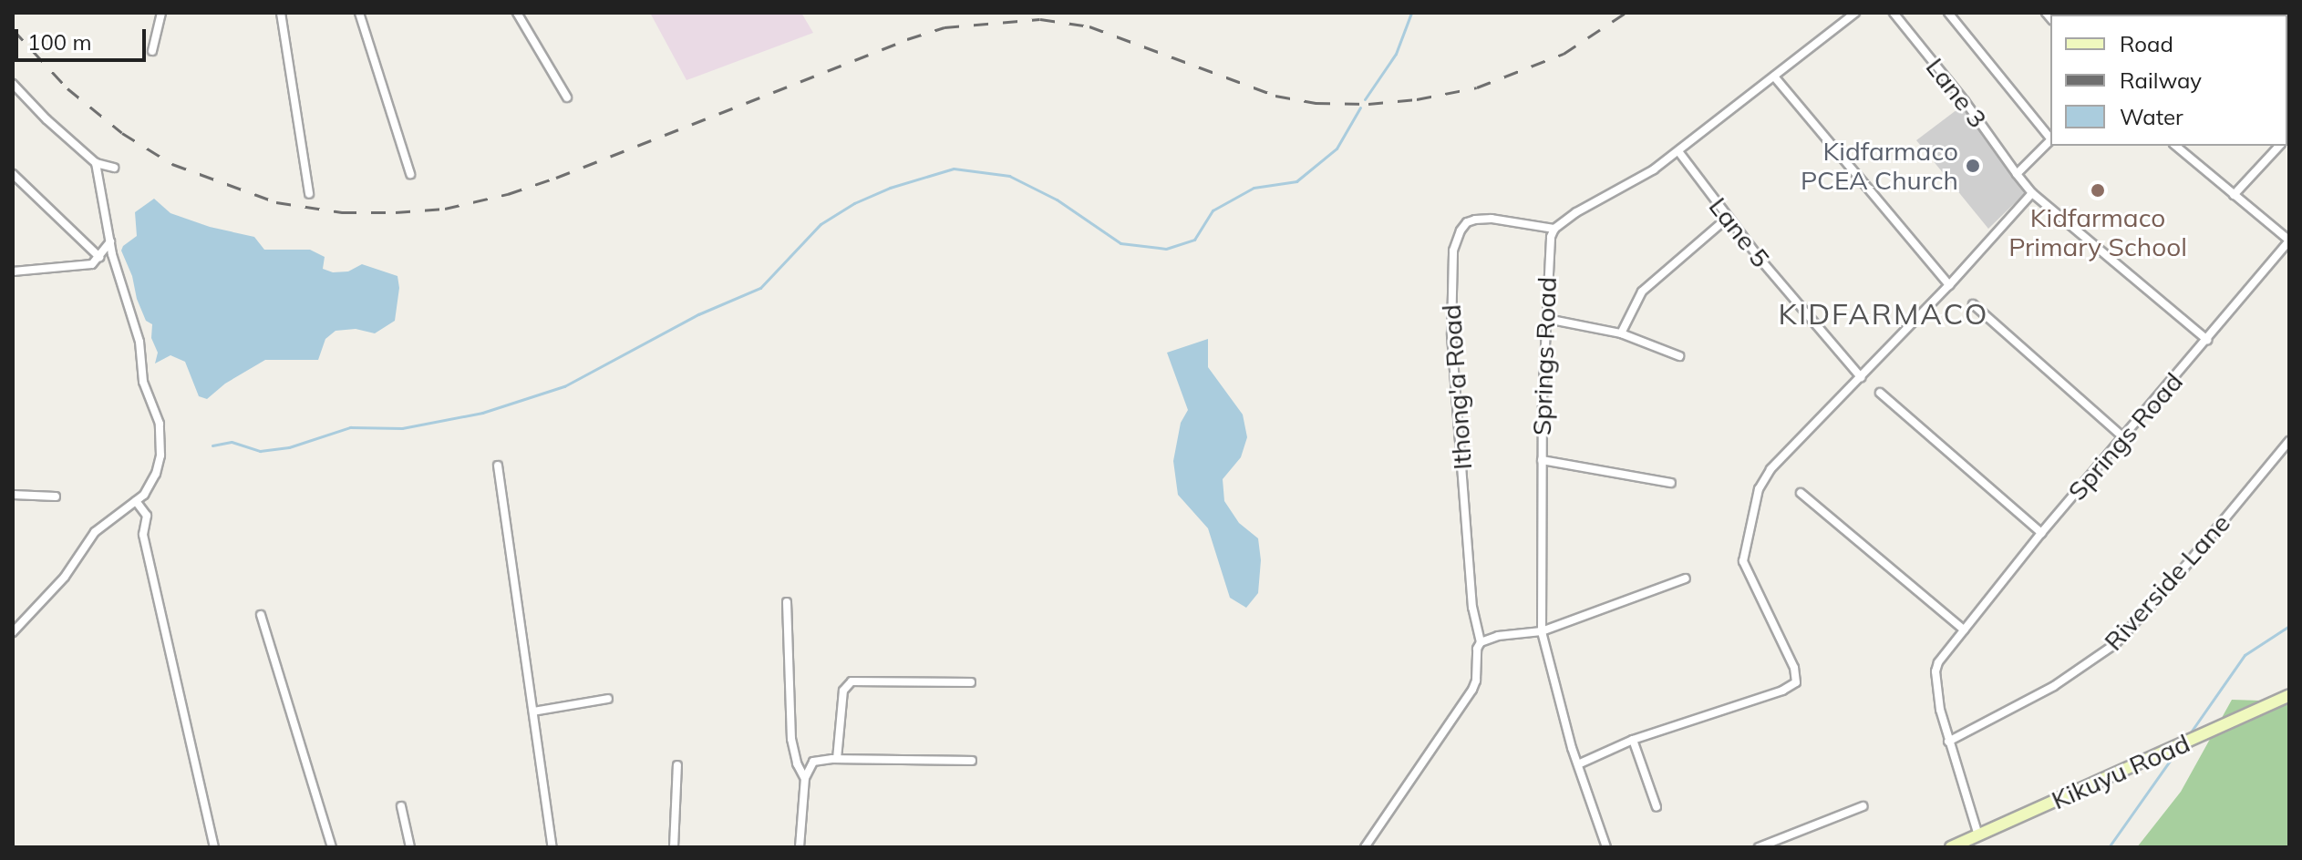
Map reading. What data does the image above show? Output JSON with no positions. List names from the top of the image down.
{
  "streets": {
    "main road": ["Kikuyu Road"],
    "street": [
      "Lane 3",
      "Lane 5",
      "Springs Road",
      "Ithong'a Road",
      "Riverside Lane"
    ]
  },
  "crossings": [
    ["Lane 3", "Springs Road"],
    ["Springs Road", "Ithong'a Road"],
    ["Springs Road", "Riverside Lane"],
    ["Springs Road", "Kikuyu Road"]
  ],
  "districts": ["KIDFARMACO"],
  "places": ["Kidfarmaco PCEA Church", "Kidfarmaco Primary School"],
  "legend": ["Road", "Railway", "Water"],
  "scale_bar": "100 m"
}
